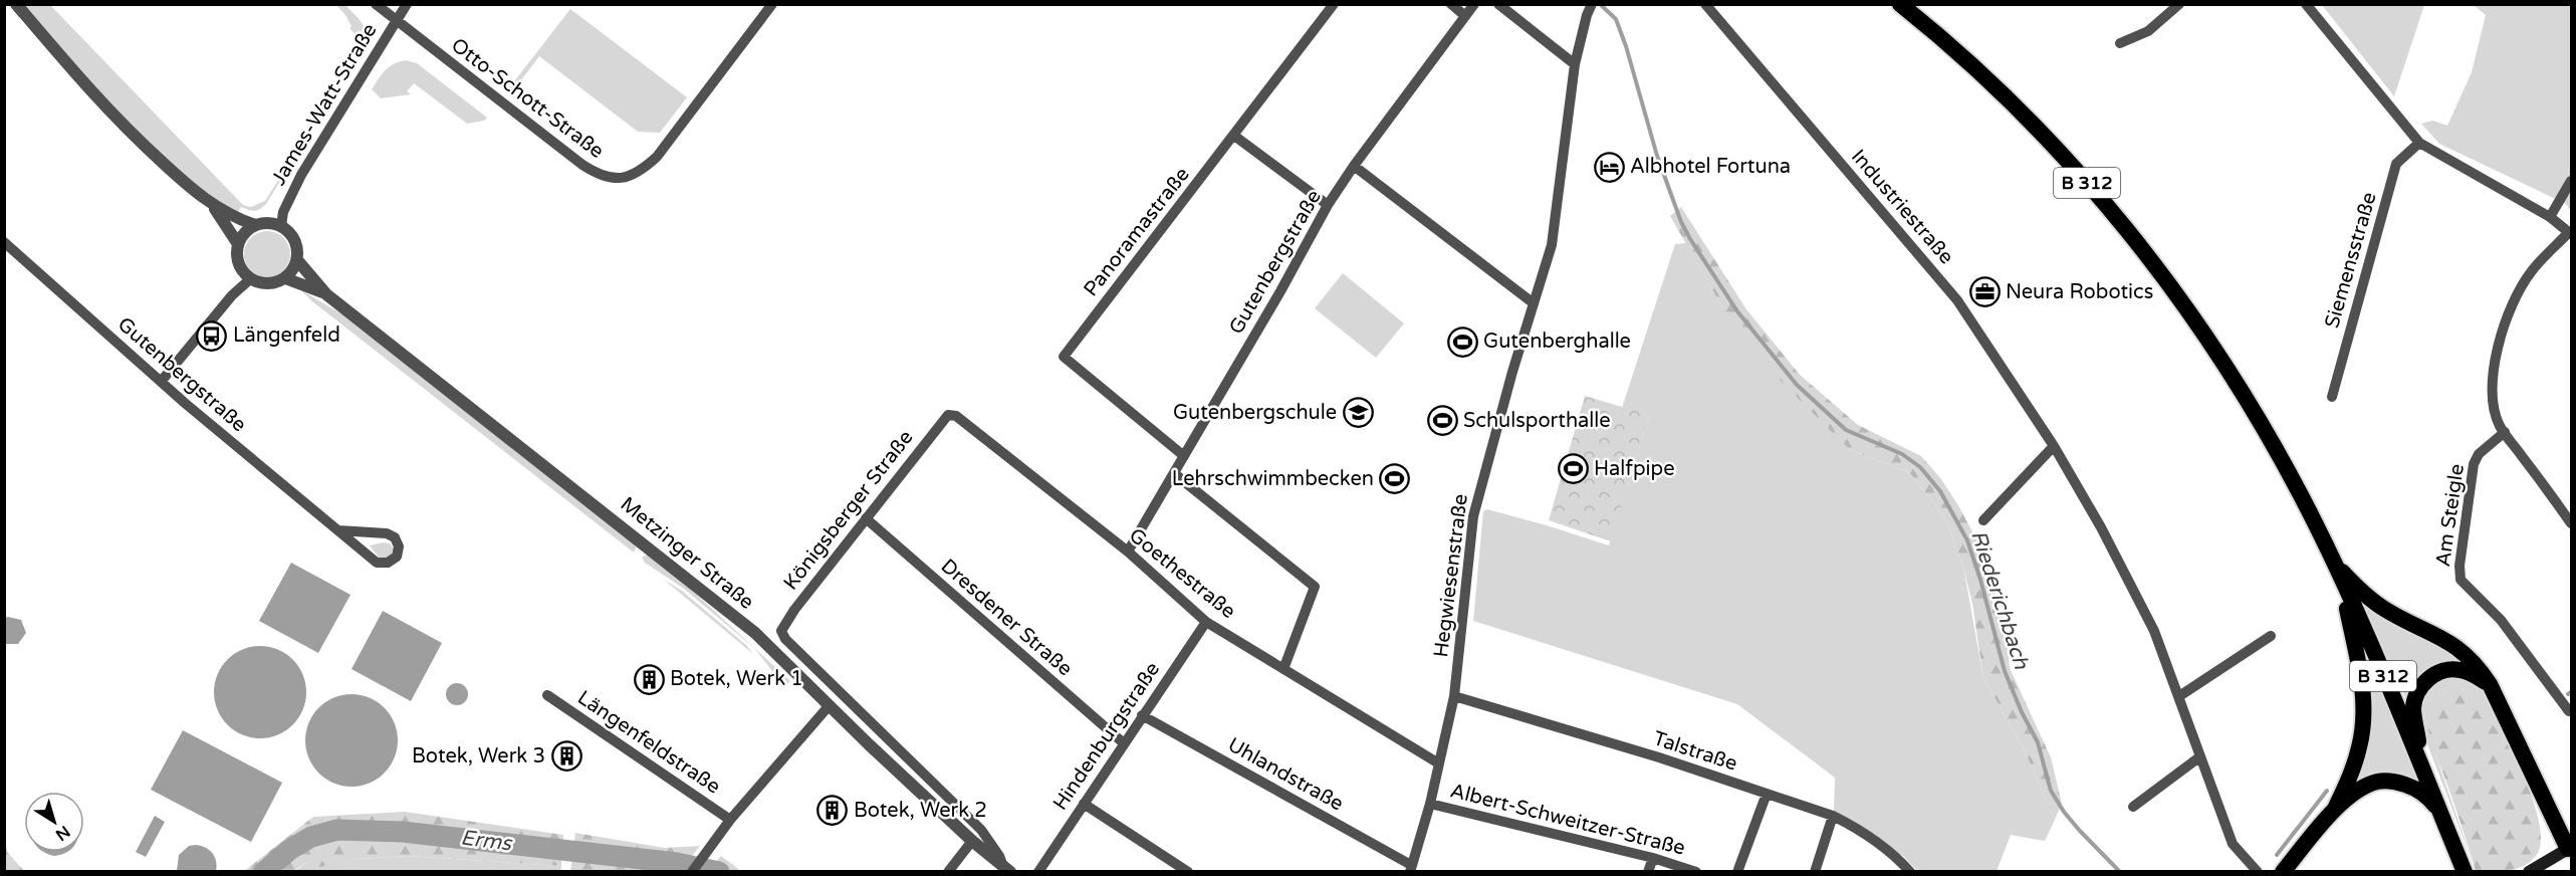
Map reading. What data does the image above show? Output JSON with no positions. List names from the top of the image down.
{
  "streets": {
    "highway": ["B 312"],
    "street": [
      "Otto-Schott-Straße",
      "James-Watt-Straße",
      "Industriestraße",
      "Panoramastraße",
      "Siemensstraße",
      "Gutenbergstraße",
      "Königsberger Straße",
      "Am Steigle",
      "Metzinger Straße",
      "Goethestraße",
      "Hegwiesenstraße",
      "Dresdener Straße",
      "Hindenburgstraße",
      "Längenfeldstraße",
      "Talstraße",
      "Uhlandstraße",
      "Albert-Schweitzer-Straße"
    ]
  },
  "crossings": [
    ["Otto-Schott-Straße", "James-Watt-Straße"],
    ["James-Watt-Straße", "Metzinger Straße"],
    ["Panoramastraße", "Gutenbergstraße"],
    ["Gutenbergstraße", "Goethestraße"],
    ["Königsberger Straße", "Metzinger Straße"],
    ["Königsberger Straße", "Goethestraße"],
    ["Königsberger Straße", "Dresdener Straße"],
    ["Goethestraße", "Hegwiesenstraße"],
    ["Goethestraße", "Hindenburgstraße"],
    ["Hegwiesenstraße", "Talstraße"],
    ["Hegwiesenstraße", "Uhlandstraße"],
    ["Hegwiesenstraße", "Albert-Schweitzer-Straße"],
    ["Dresdener Straße", "Hindenburgstraße"],
    ["Hindenburgstraße", "Uhlandstraße"]
  ],
  "water": ["Riederichbach", "Erms"],
  "places": {
    "hotel": ["Albhotel Fortuna"],
    "office": ["Neura Robotics"],
    "bus stop": ["Längenfeld"],
    "sports": [
      "Gutenberghalle",
      "Schulsporthalle",
      "Halfpipe",
      "Lehrschwimmbecken"
    ],
    "school or university": ["Gutenbergschule"],
    "building": ["Botek, Werk 1", "Botek, Werk 3", "Botek, Werk 2"]
  },
  "north": "bottom right"
}
